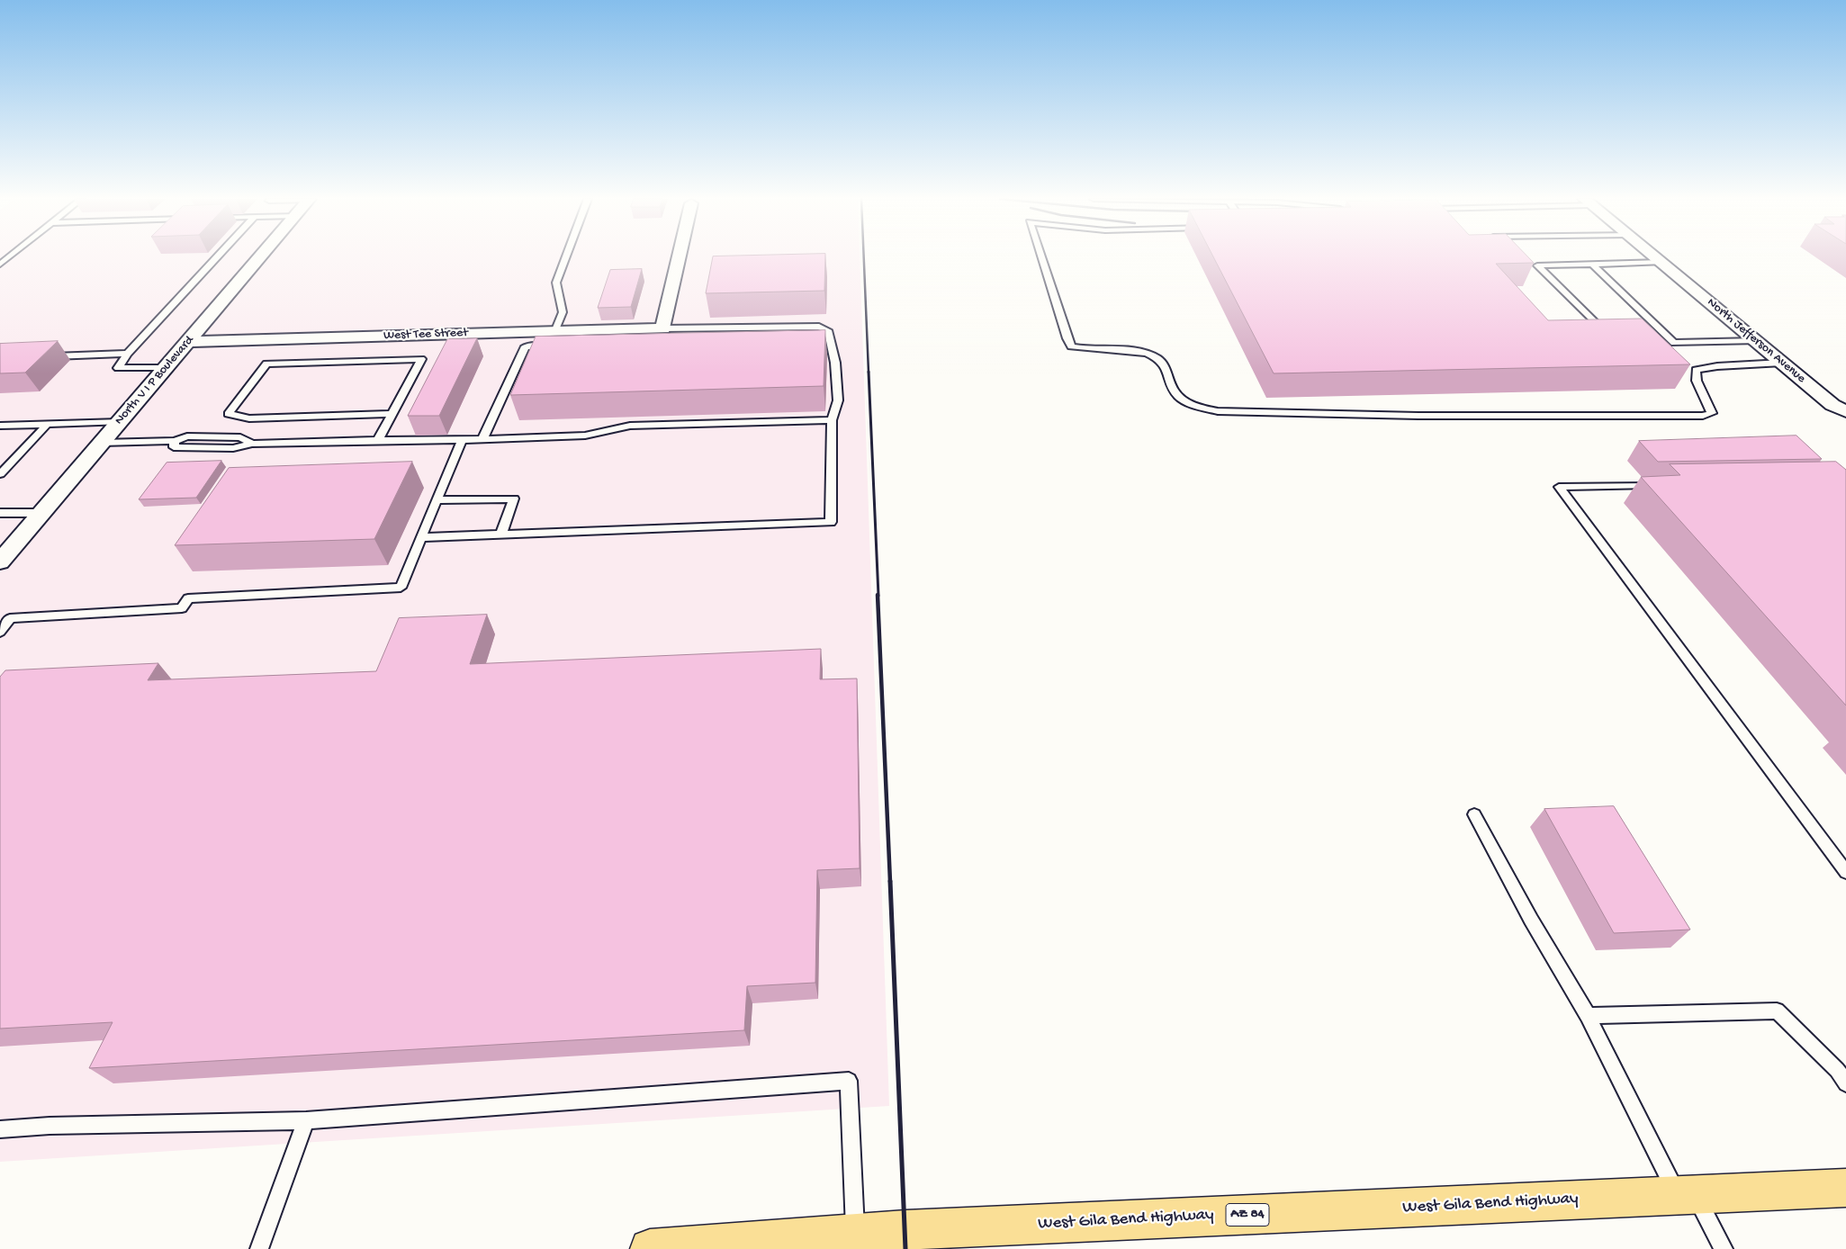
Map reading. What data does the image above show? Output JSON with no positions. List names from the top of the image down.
{
  "streets": {
    "main road": ["West Gila Bend Highway", "AZ 84"],
    "street": ["West Tee Street", "North Jefferson Avenue", "North V I P Boulevard"]
  },
  "crossings": [
    ["West Tee Street", "North V I P Boulevard"]
  ]
}
